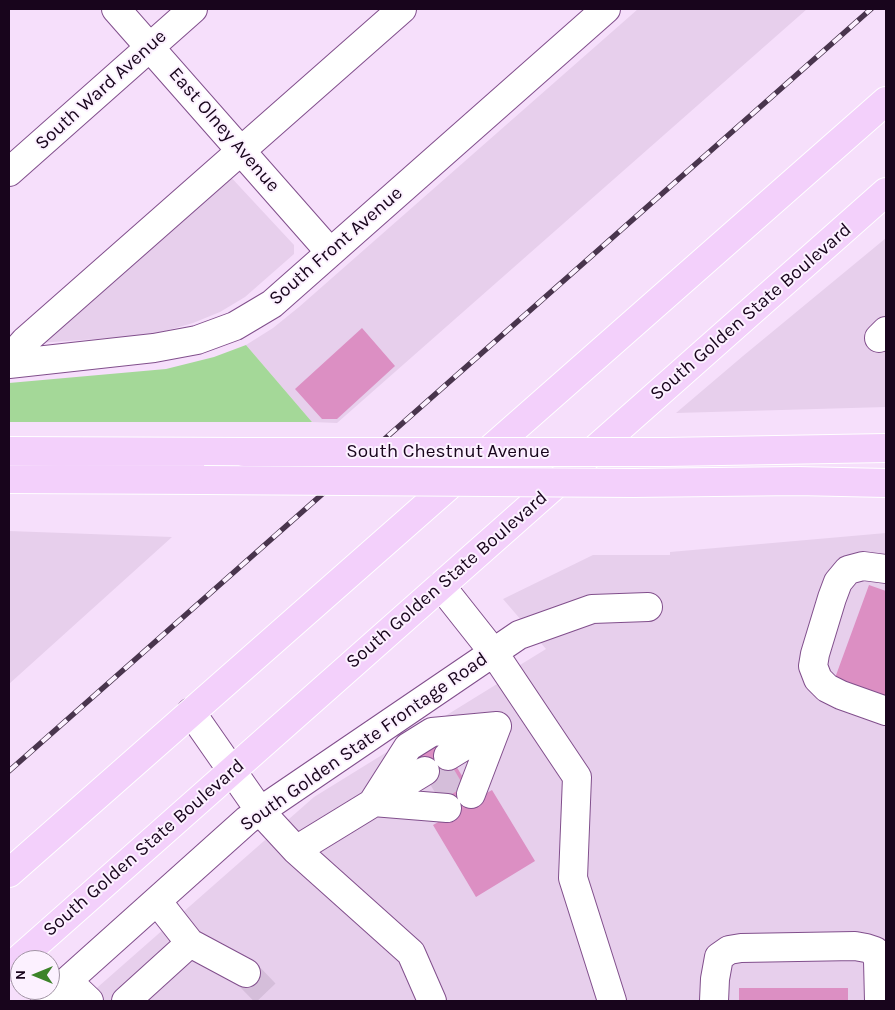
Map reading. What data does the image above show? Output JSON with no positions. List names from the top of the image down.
{
  "streets": {
    "main road": ["South Golden State Boulevard", "South Chestnut Avenue"],
    "street": [
      "South Ward Avenue",
      "East Olney Avenue",
      "South Front Avenue",
      "South Golden State Frontage Road"
    ]
  },
  "crossings": [
    ["South Ward Avenue", "East Olney Avenue"],
    ["East Olney Avenue", "South Front Avenue"]
  ],
  "north": "left"
}
